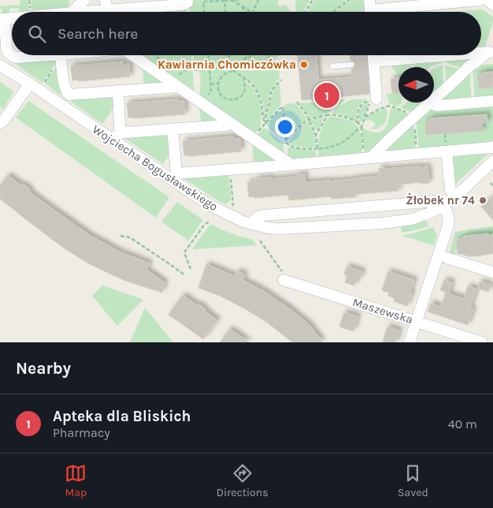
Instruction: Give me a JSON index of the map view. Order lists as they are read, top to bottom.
{
  "streets": {
    "street": ["Wojciecha Bogusławskiego", "Maszewska"]
  },
  "places": ["Kawiarnia Chomiczówka", "Żłobek nr 74"],
  "north": "left",
  "page": {
    "search": "Search here",
    "pins": "1",
    "heading": "Nearby",
    "list": [
      {
        "mark": "1",
        "name": "Apteka dla Bliskich",
        "note": "Pharmacy",
        "value": "40 m"
      }
    ],
    "nav": ["Map", "Directions", "Saved"]
  }
}
